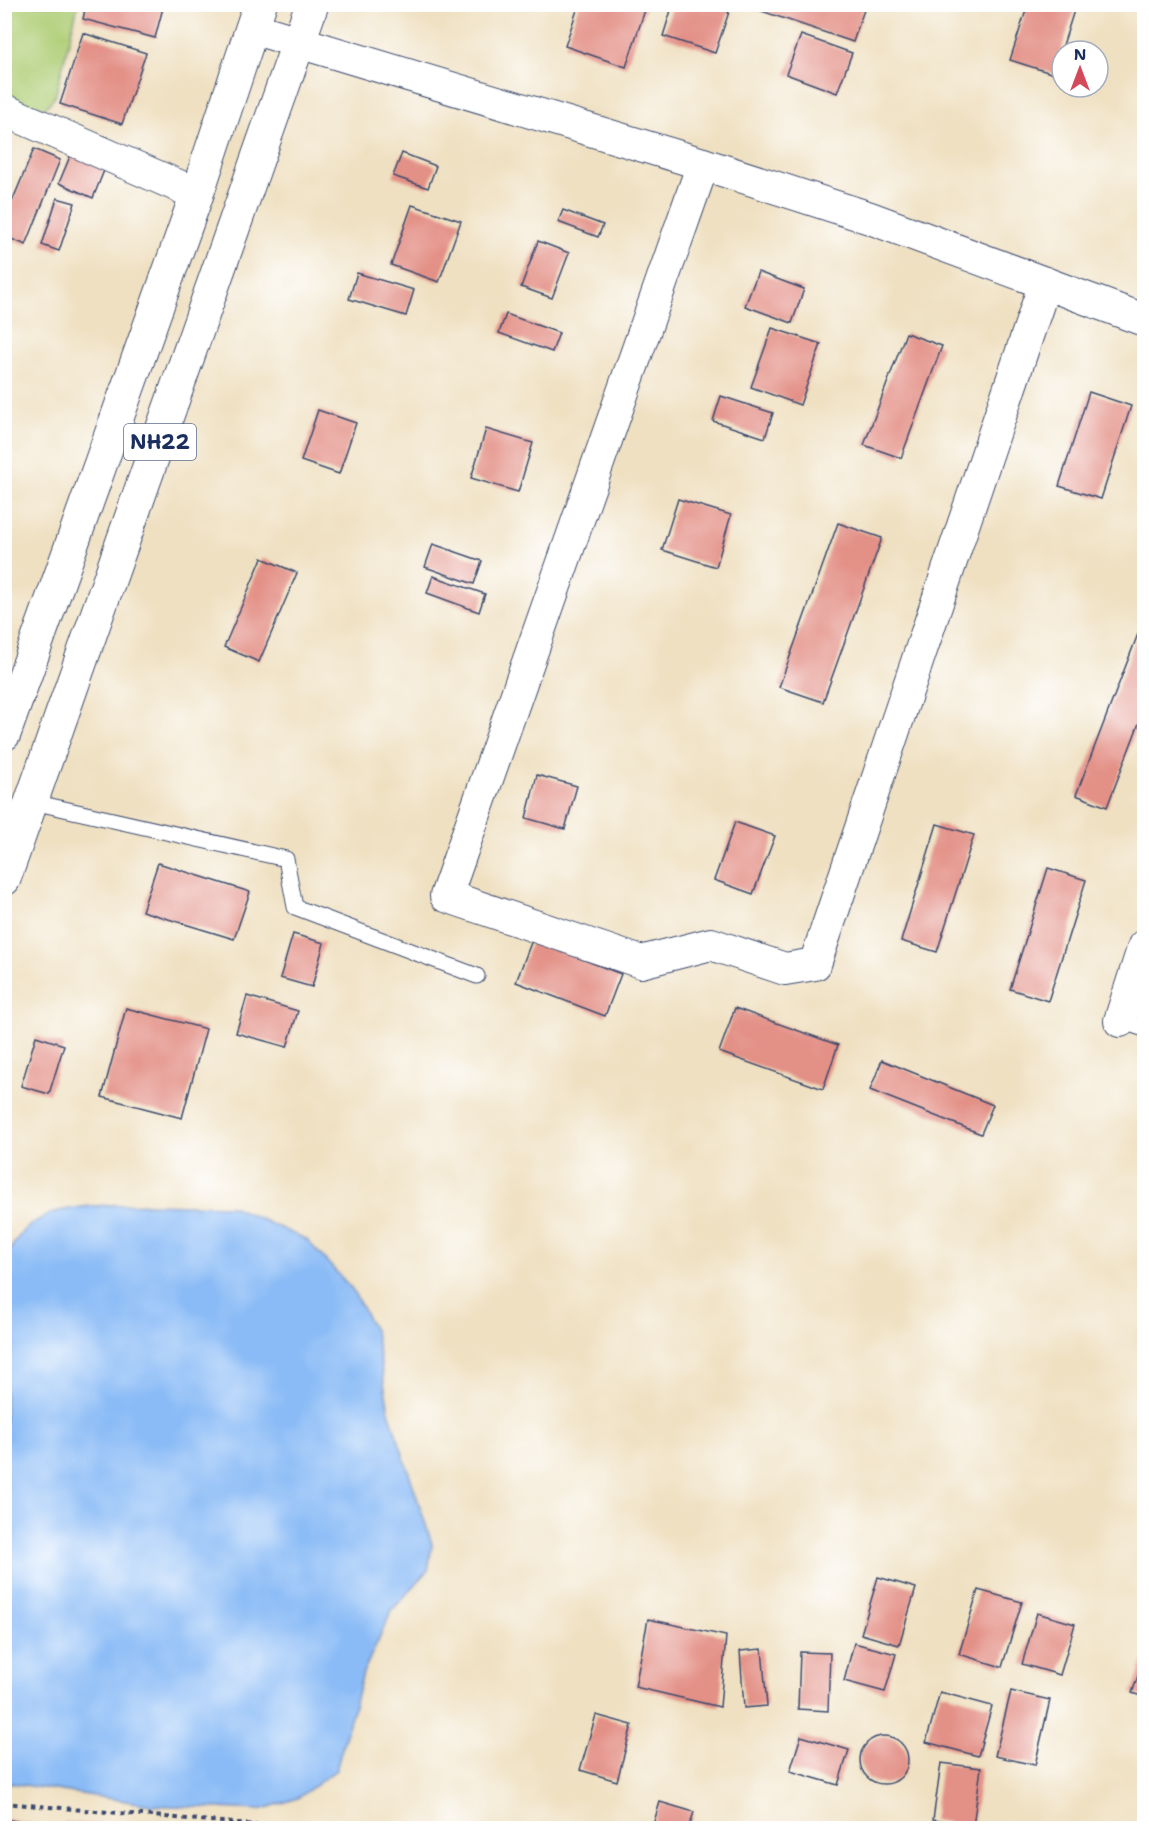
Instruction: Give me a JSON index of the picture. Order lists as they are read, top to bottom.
{
  "streets": {
    "highway": ["NH22"]
  },
  "north": "top"
}
